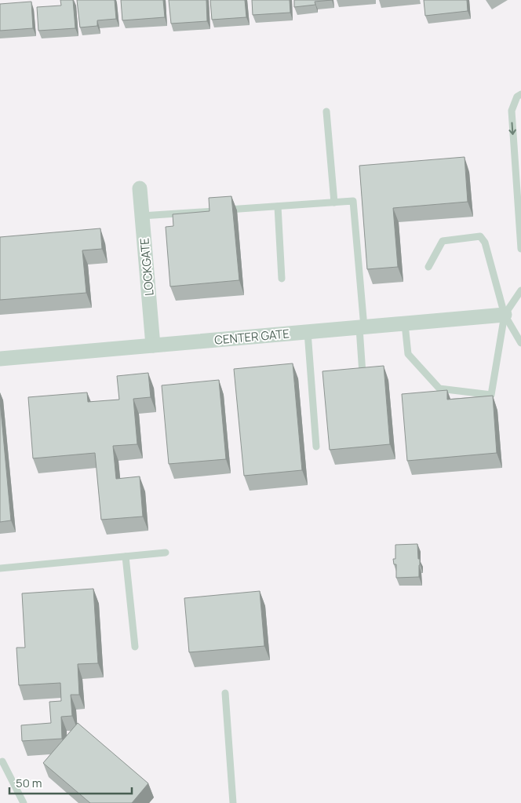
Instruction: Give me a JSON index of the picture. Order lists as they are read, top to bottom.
{
  "streets": {
    "street": ["LOCKGATE", "CENTER GATE"]
  },
  "crossings": [
    ["LOCKGATE", "CENTER GATE"]
  ],
  "scale_bar": "50 m"
}
